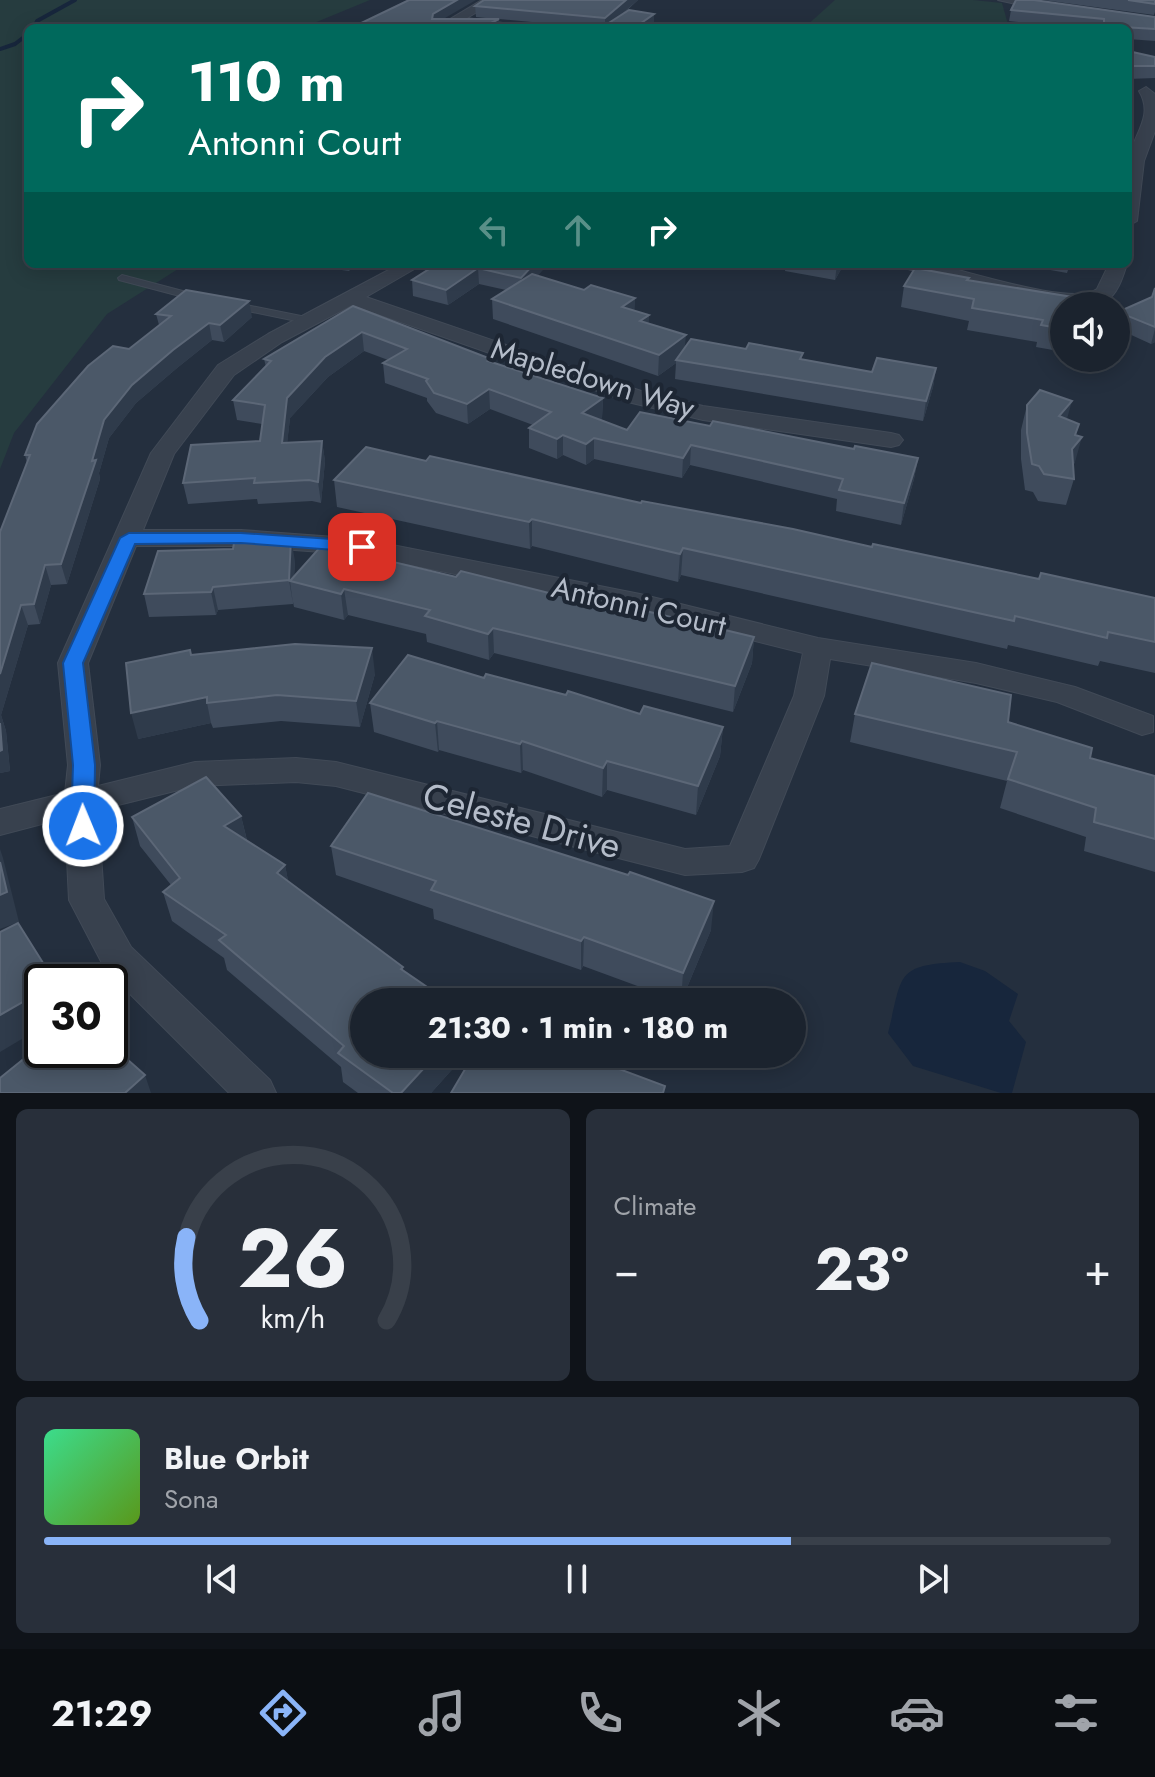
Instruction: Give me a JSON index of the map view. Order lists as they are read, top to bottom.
{
  "streets": {
    "street": ["Mapledown Way", "Antonni Court", "Celeste Drive"]
  },
  "crossings": [
    ["Antonni Court", "Celeste Drive"]
  ],
  "page": {
    "turn": ["110 m", "Antonni Court"],
    "limit": "30",
    "trip": "21:30 · 1 min · 180 m",
    "tile": "Climate",
    "heat": ["−", "23°", "+"],
    "song": ["Blue Orbit", "Sona"],
    "tabs": "21:29",
    "gauge": ["26", "km/h"]
  }
}
